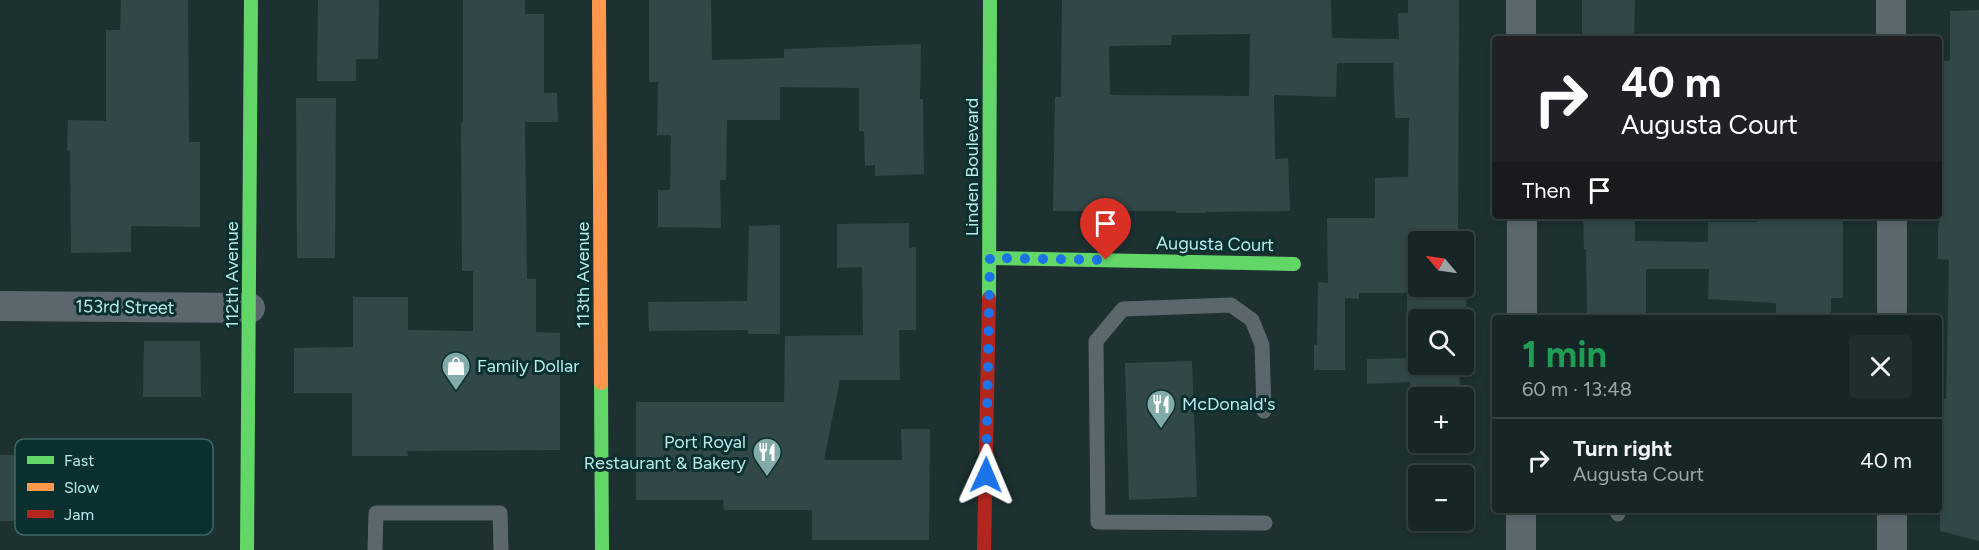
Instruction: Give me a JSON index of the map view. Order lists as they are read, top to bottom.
{
  "streets": {
    "street": [
      "Linden Boulevard",
      "Augusta Court",
      "112th Avenue",
      "113th Avenue",
      "153rd Street"
    ]
  },
  "crossings": [
    ["Linden Boulevard", "Augusta Court"],
    ["112th Avenue", "153rd Street"]
  ],
  "places": {
    "shop": ["Family Dollar"],
    "restaurant": ["McDonald's", "Port Royal Restaurant & Bakery"]
  },
  "legend": ["Fast", "Slow", "Jam"],
  "north": "top left",
  "page": {
    "turn": ["40 m", "Augusta Court"],
    "then": "Then",
    "map_buttons": ["+", "−"],
    "heading": ["1 min", "60 m · 13:48"],
    "list": [
      {
        "name": "Turn right",
        "note": "Augusta Court",
        "value": "40 m"
      }
    ]
  }
}
